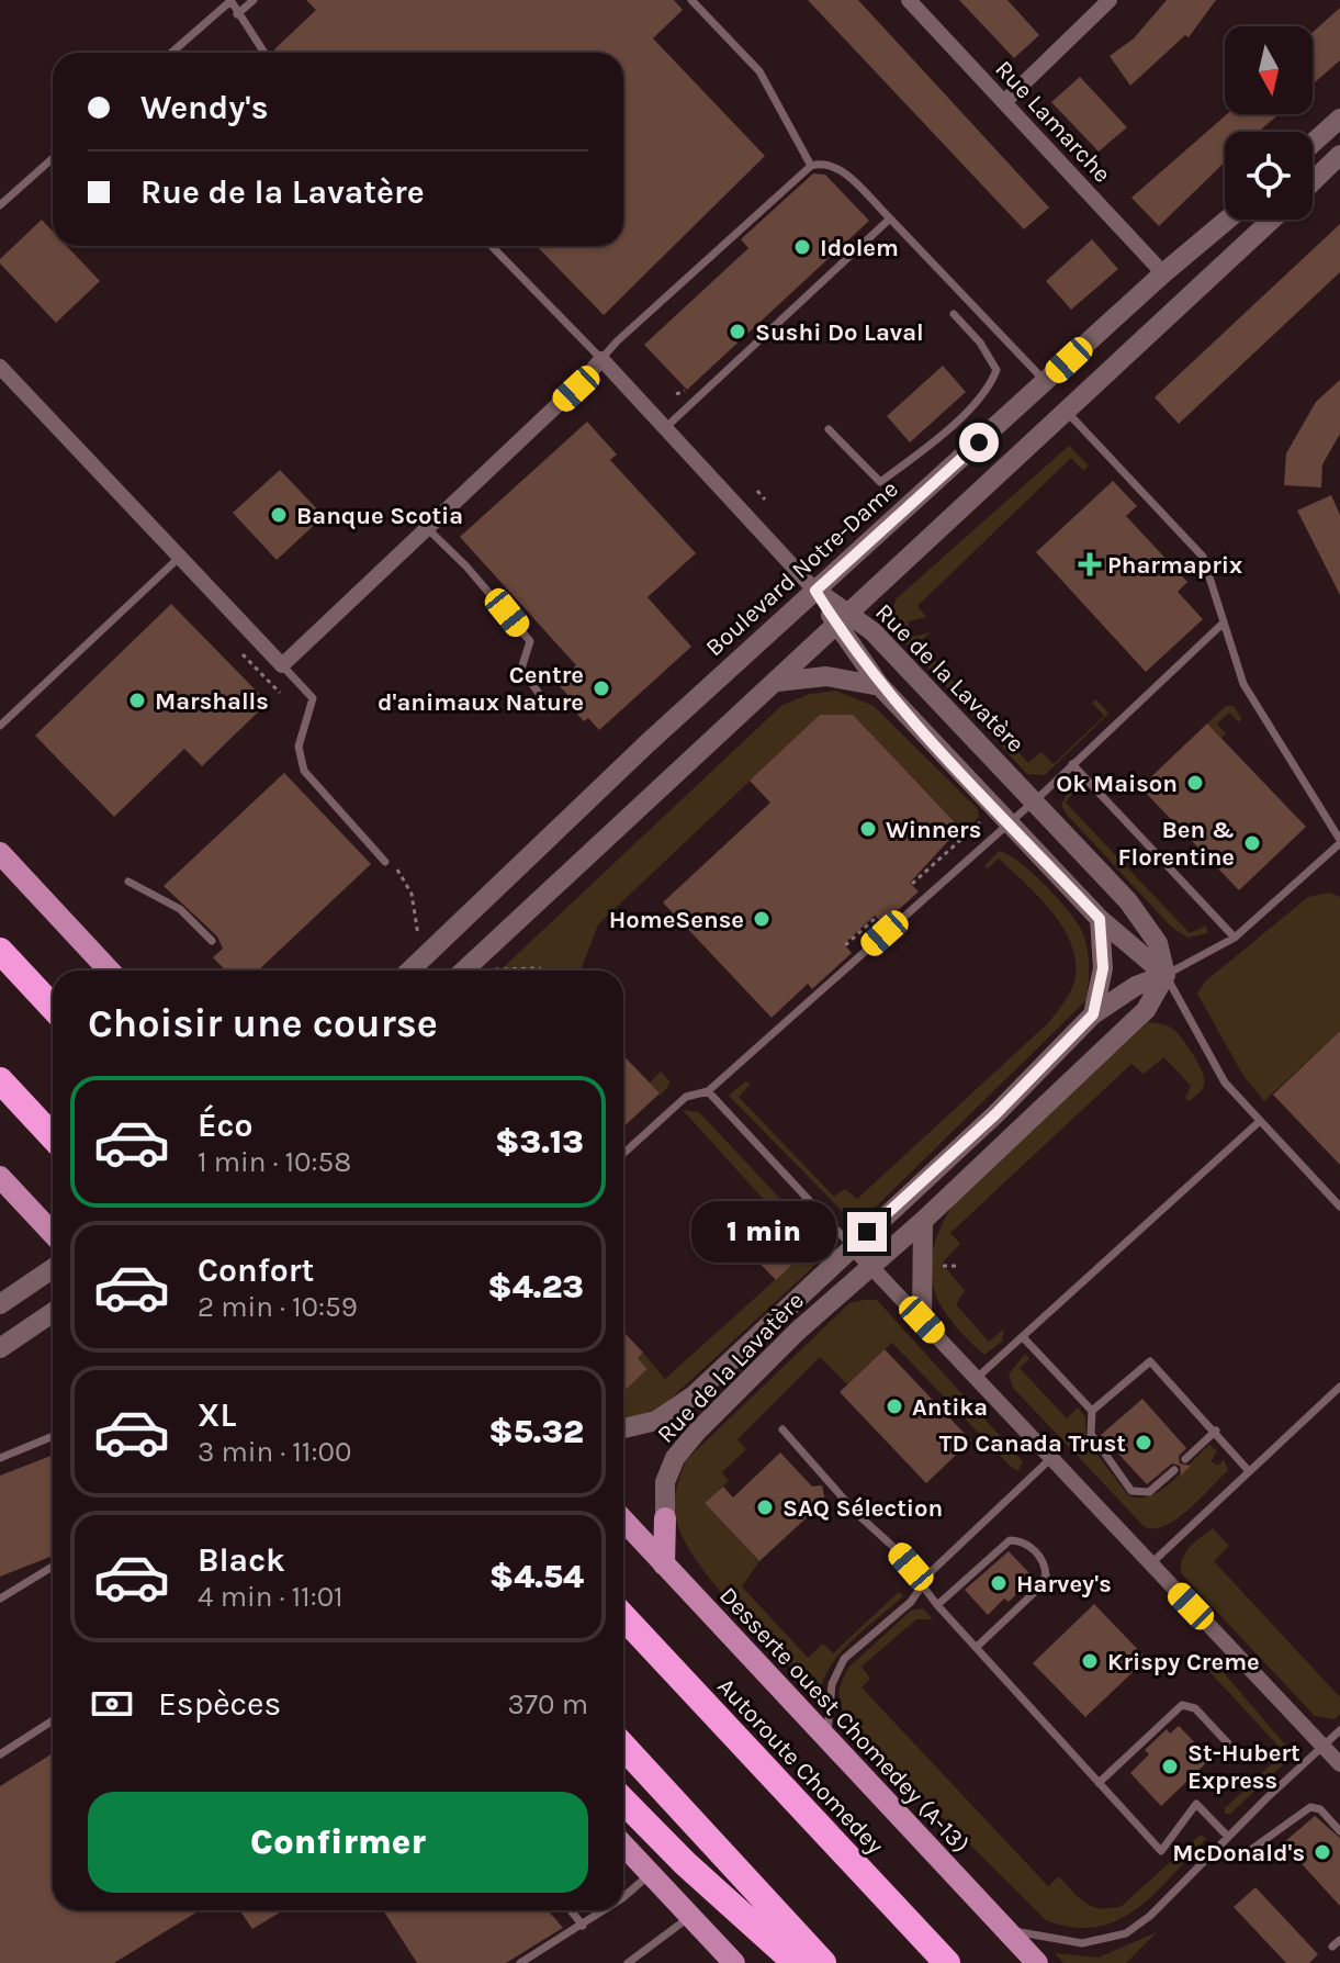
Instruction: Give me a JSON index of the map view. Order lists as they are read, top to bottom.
{
  "streets": {
    "highway": ["Autoroute Chomedey"],
    "main road": ["Desserte ouest Chomedey (A-13)"],
    "street": ["Rue Lamarche", "Boulevard Notre-Dame", "Rue de la Lavatère"]
  },
  "crossings": [
    ["Rue Lamarche", "Boulevard Notre-Dame"],
    ["Boulevard Notre-Dame", "Rue de la Lavatère"]
  ],
  "places": {
    "other": [
      "Idolem",
      "Sushi Do Laval",
      "Banque Scotia",
      "Centre d'animaux Nature",
      "Marshalls",
      "Ok Maison",
      "Winners",
      "Ben & Florentine",
      "HomeSense",
      "Antika",
      "TD Canada Trust",
      "SAQ Sélection",
      "Harvey's",
      "Krispy Creme",
      "St-Hubert Express",
      "McDonald's"
    ],
    "health": ["Pharmaprix"]
  },
  "north": "bottom",
  "page": {
    "banner": ["Wendy's", "Rue de la Lavatère"],
    "heading": "Choisir une course",
    "list": [
      {
        "name": "Éco",
        "note": "1 min · 10:58",
        "value": "$3.13"
      },
      {
        "name": "Confort",
        "note": "2 min · 10:59",
        "value": "$4.23"
      },
      {
        "name": "XL",
        "note": "3 min · 11:00",
        "value": "$5.32"
      },
      {
        "name": "Black",
        "note": "4 min · 11:01",
        "value": "$4.54"
      }
    ],
    "bubble": "1 min",
    "pay": ["Espèces", "370 m"],
    "buttons": "Confirmer"
  }
}
